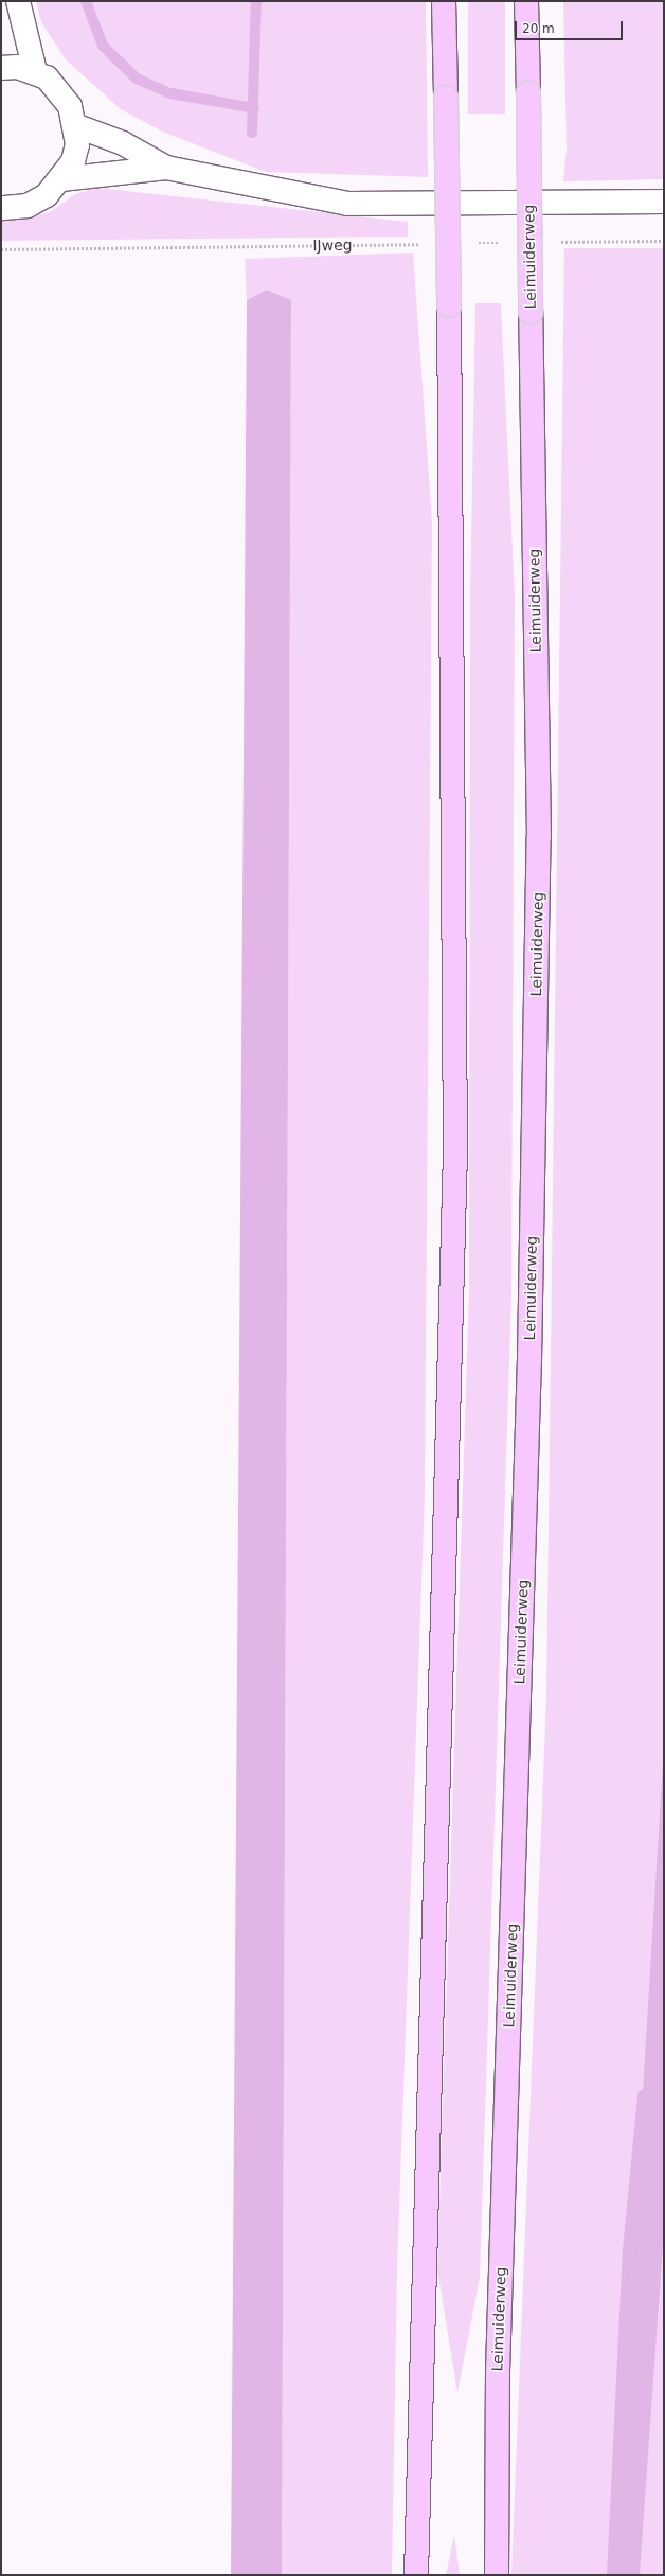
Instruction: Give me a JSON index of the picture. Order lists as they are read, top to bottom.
{
  "streets": {
    "main road": ["Leimuiderweg"],
    "path": ["IJweg"]
  },
  "scale_bar": "20 m"
}
